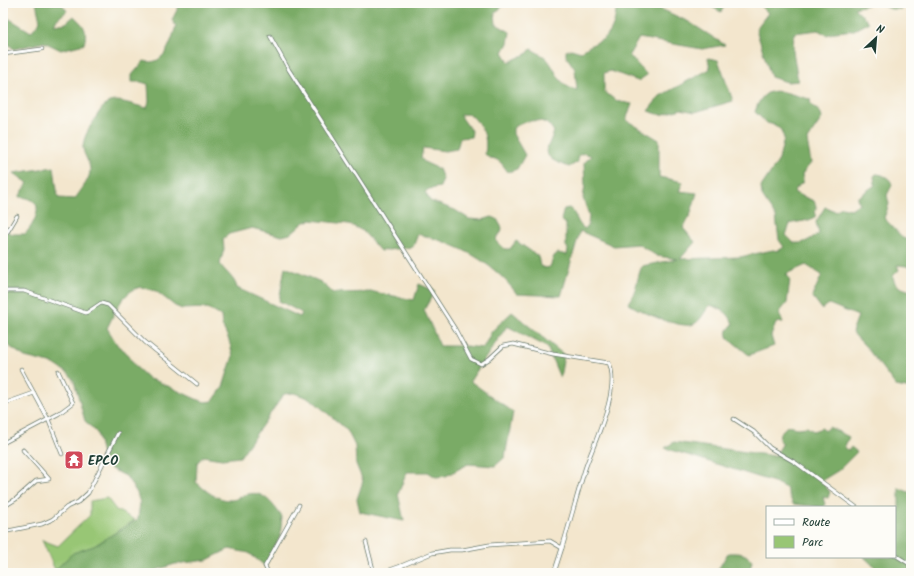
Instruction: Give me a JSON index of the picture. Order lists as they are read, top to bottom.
{
  "places": {
    "temple": ["EPCO"]
  },
  "legend": ["Route", "Parc"],
  "north": "top right"
}
